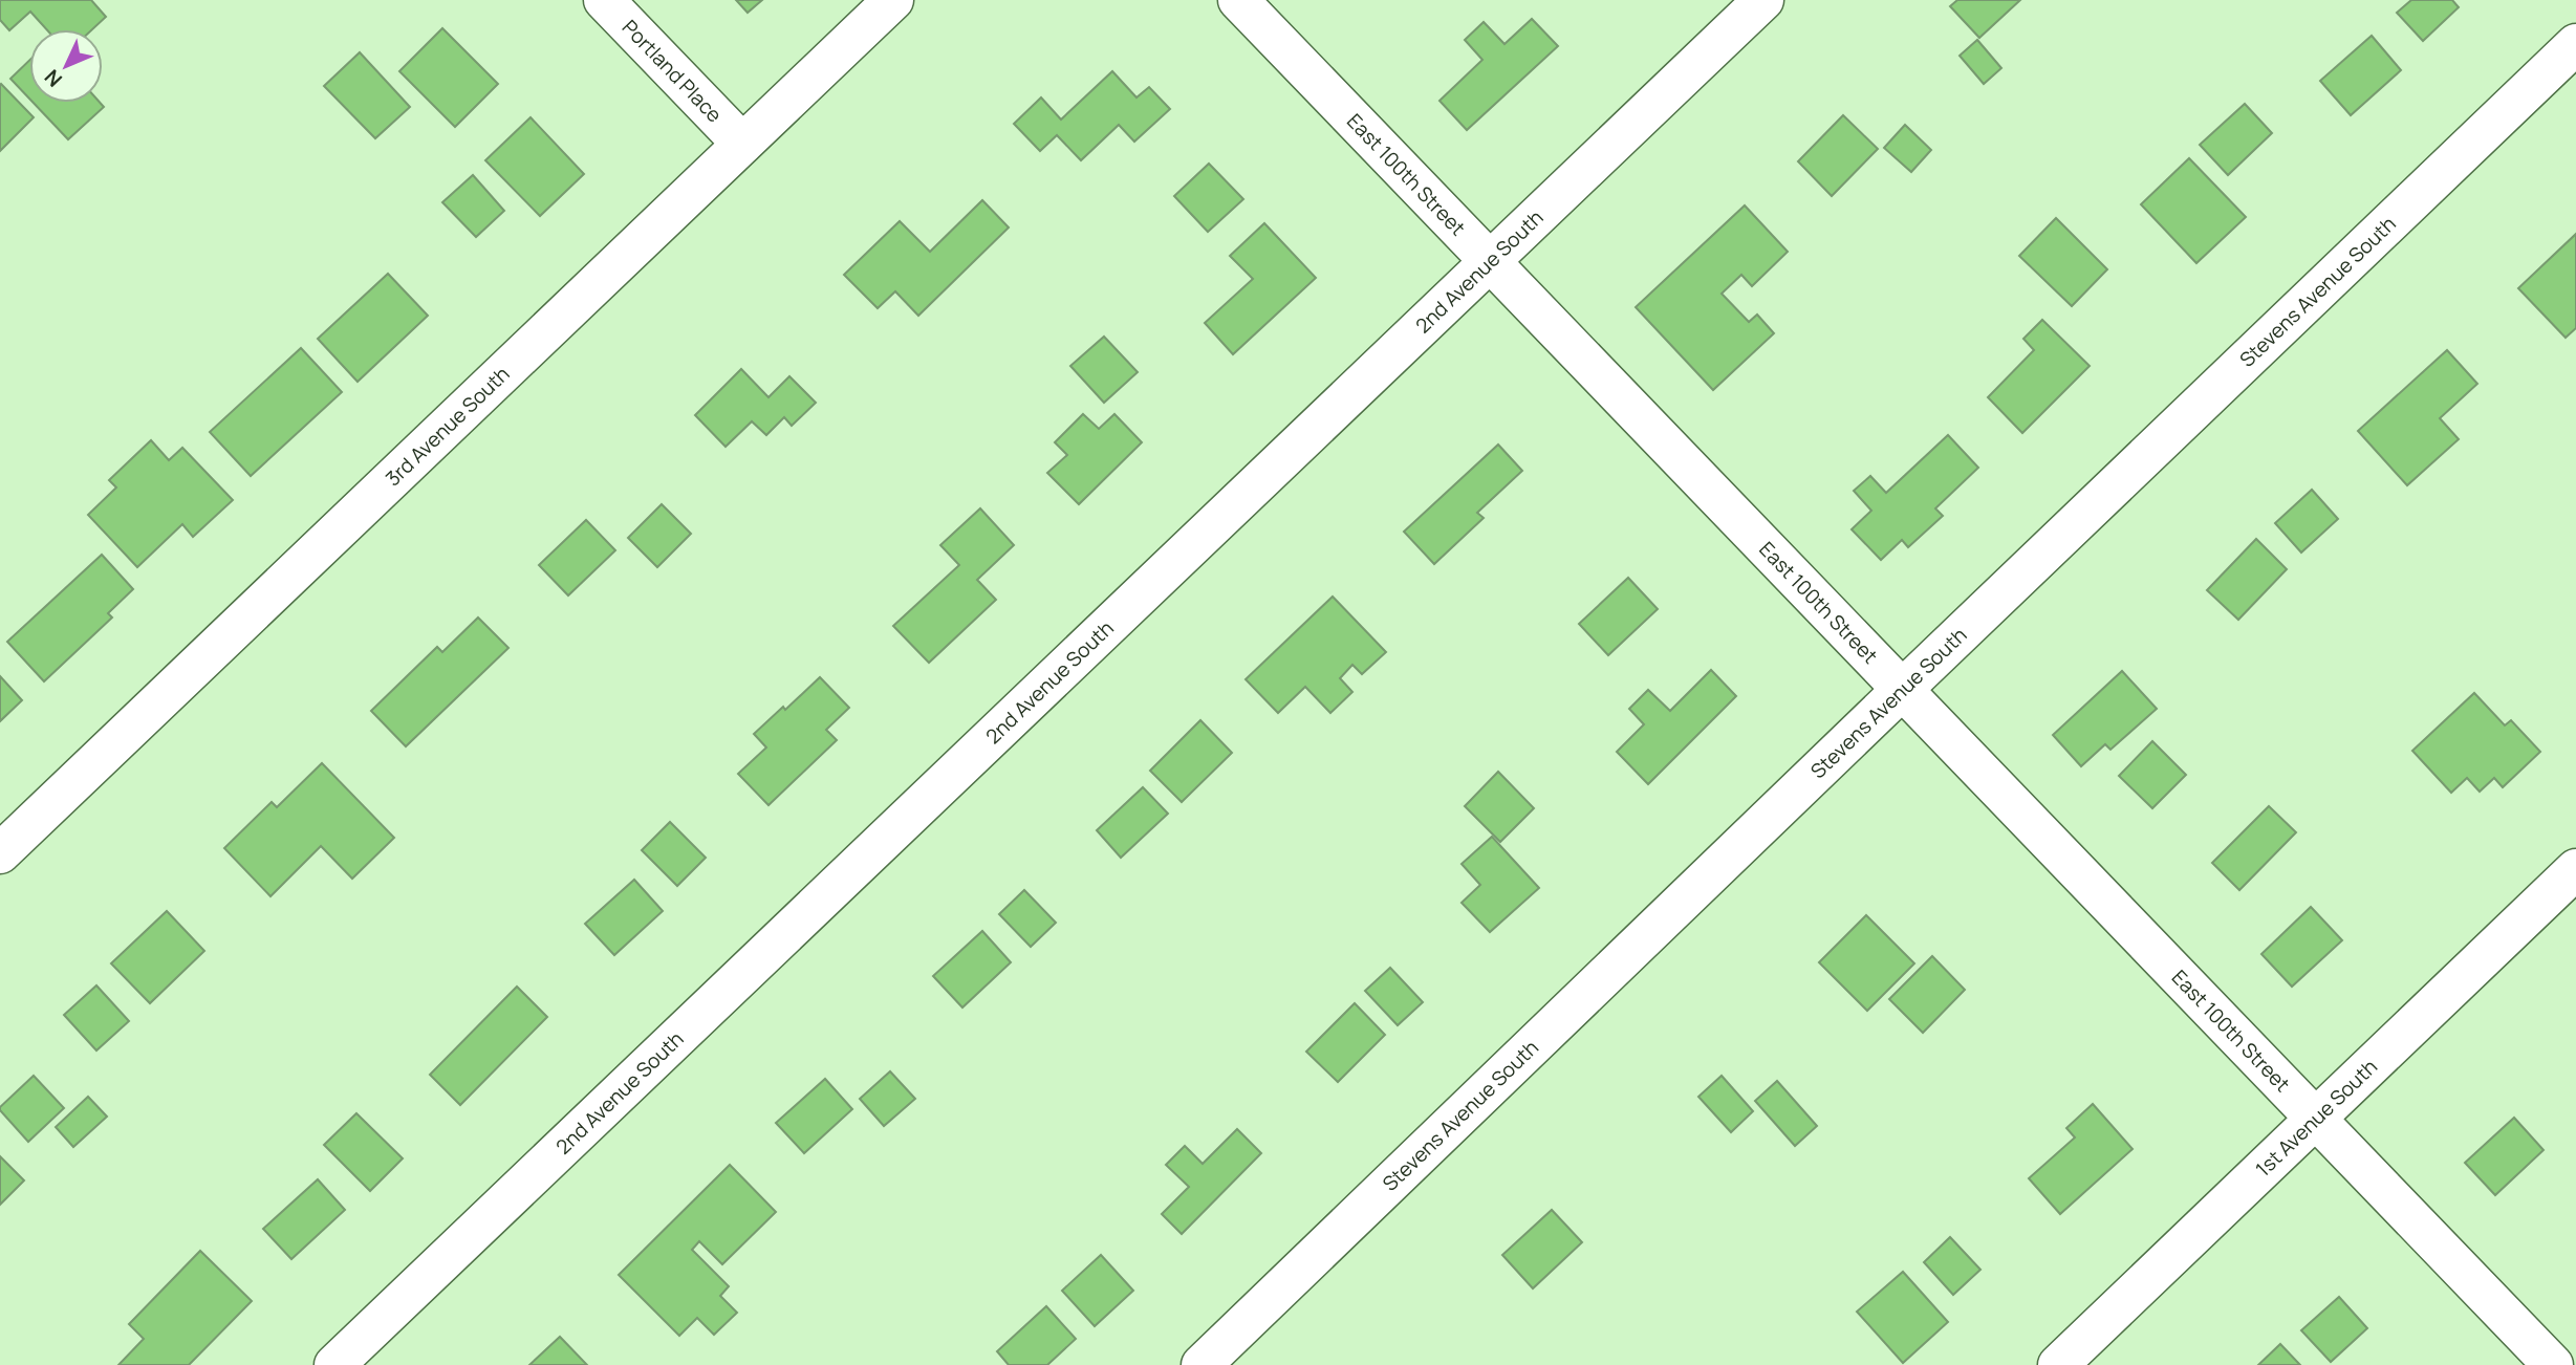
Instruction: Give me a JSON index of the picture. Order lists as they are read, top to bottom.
{
  "streets": {
    "street": [
      "Portland Place",
      "East 100th Street",
      "2nd Avenue South",
      "Stevens Avenue South",
      "3rd Avenue South",
      "1st Avenue South"
    ]
  },
  "crossings": [
    ["Portland Place", "3rd Avenue South"],
    ["East 100th Street", "2nd Avenue South"],
    ["East 100th Street", "Stevens Avenue South"],
    ["East 100th Street", "1st Avenue South"]
  ],
  "north": "bottom left"
}
